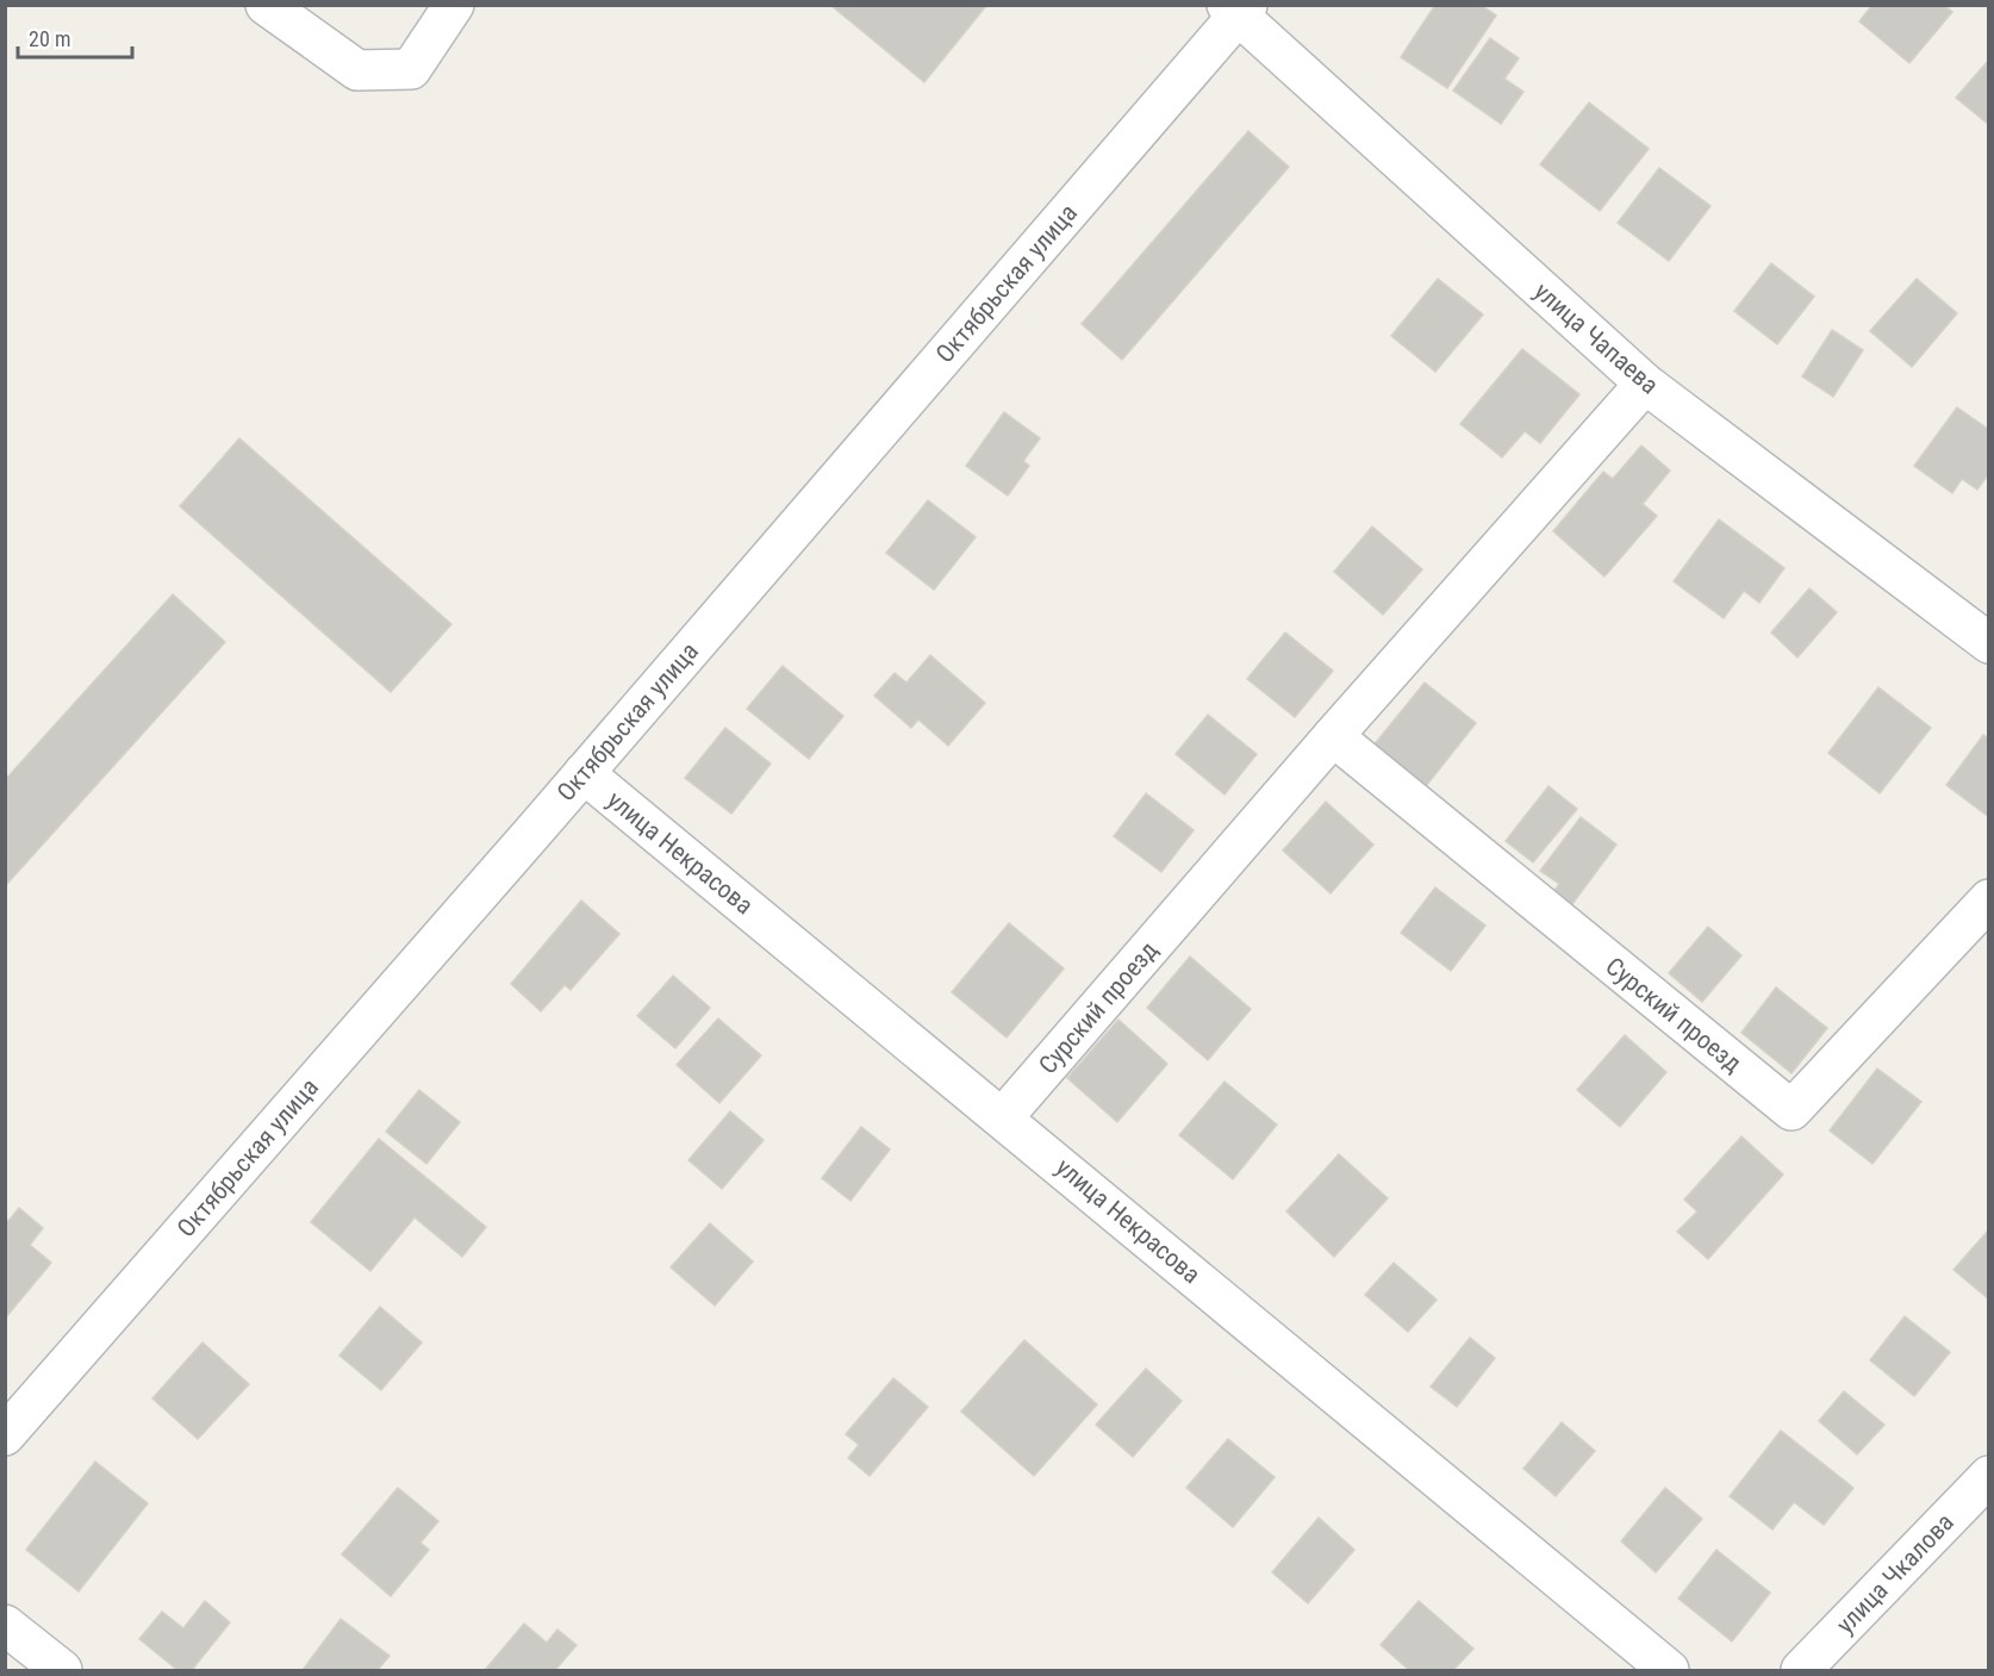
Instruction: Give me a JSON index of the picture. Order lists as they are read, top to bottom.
{
  "streets": {
    "street": [
      "Октябрьская улица",
      "улица Чапаева",
      "улица Некрасова",
      "Сурский проезд",
      "улица Чкалова"
    ]
  },
  "crossings": [
    ["Октябрьская улица", "улица Чапаева"],
    ["Октябрьская улица", "улица Некрасова"],
    ["улица Чапаева", "Сурский проезд"],
    ["улица Некрасова", "Сурский проезд"]
  ],
  "scale_bar": "20 m"
}
